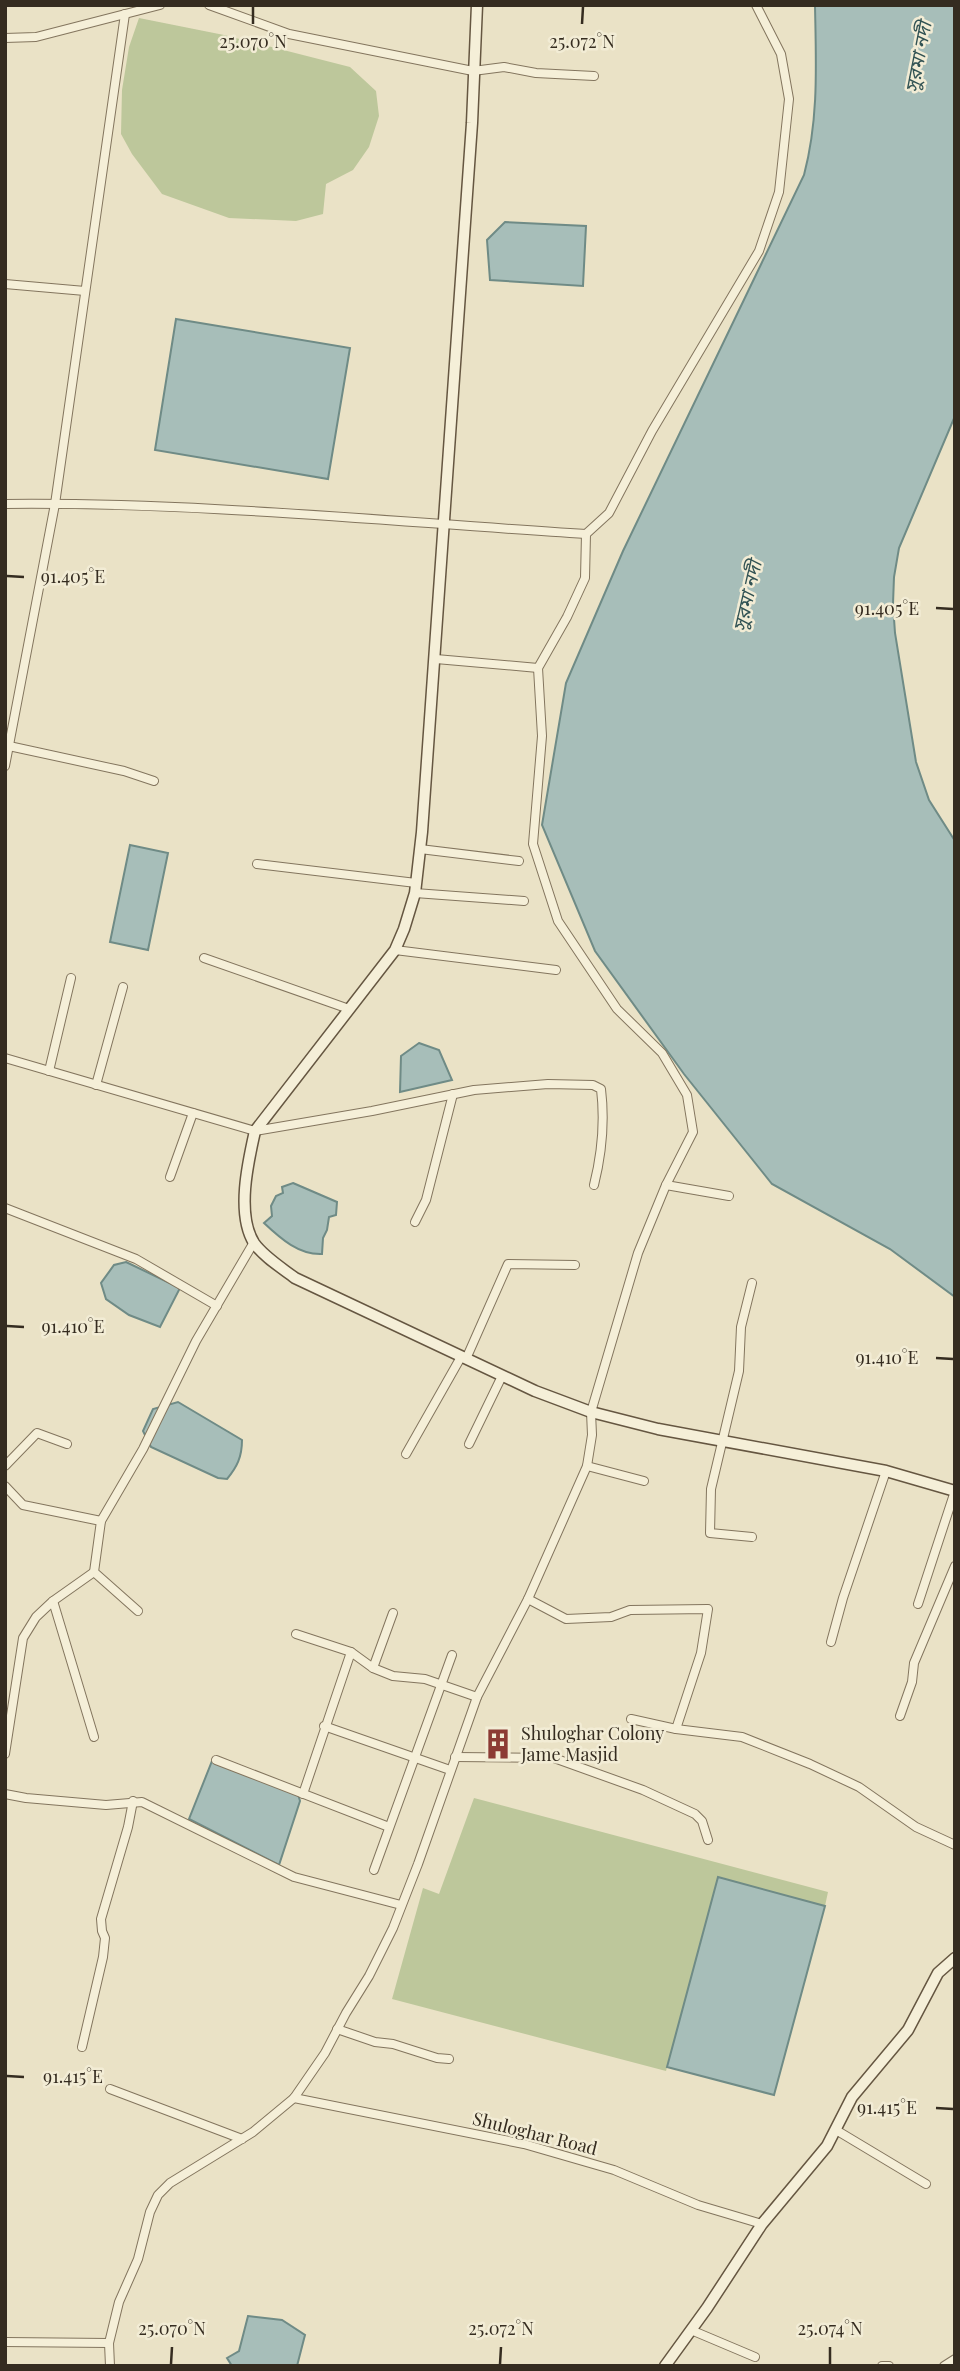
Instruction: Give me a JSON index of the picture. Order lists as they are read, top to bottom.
{
  "streets": {
    "street": ["Shuloghar Road"]
  },
  "water": ["সুরমা নদী"],
  "places": {
    "building": ["Shuloghar Colony Jame Masjid"]
  },
  "coordinates": [
    "25.070°N",
    "25.072°N",
    "91.405°E",
    "91.410°E",
    "91.415°E",
    "25.074°N"
  ]
}
